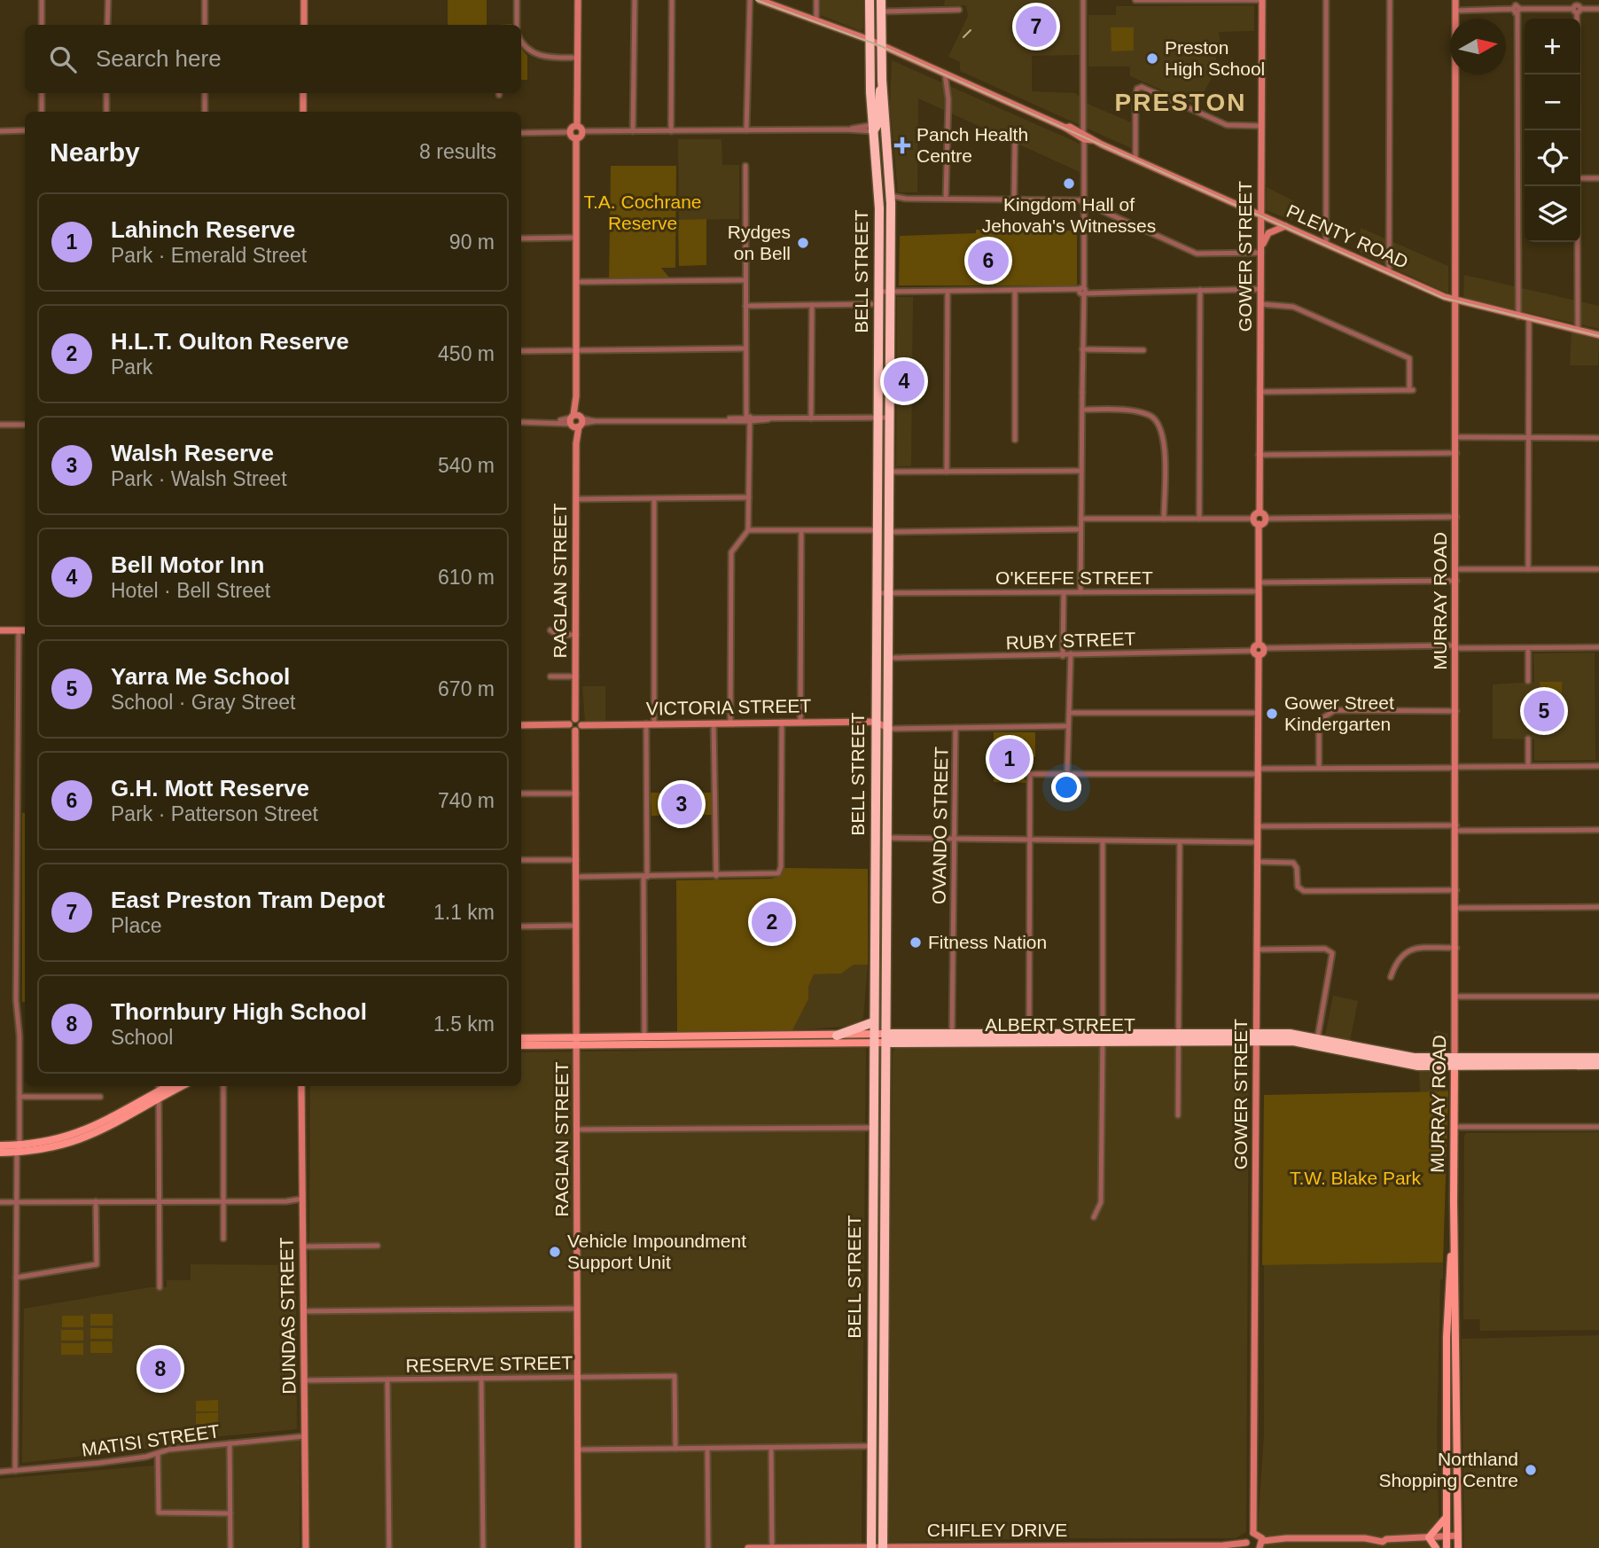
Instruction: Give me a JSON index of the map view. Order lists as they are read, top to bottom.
{
  "streets": {
    "highway": ["BELL STREET", "ALBERT STREET"],
    "main road": ["MURRAY ROAD"],
    "street": [
      "PLENTY ROAD",
      "GOWER STREET",
      "O'KEEFE STREET",
      "RAGLAN STREET",
      "RUBY STREET",
      "VICTORIA STREET",
      "OVANDO STREET",
      "DUNDAS STREET",
      "RESERVE STREET",
      "MATISI STREET",
      "CHIFLEY DRIVE"
    ]
  },
  "crossings": [
    ["PLENTY ROAD", "GOWER STREET"],
    ["PLENTY ROAD", "BELL STREET"],
    ["PLENTY ROAD", "MURRAY ROAD"],
    ["GOWER STREET", "RUBY STREET"],
    ["GOWER STREET", "ALBERT STREET"],
    ["BELL STREET", "O'KEEFE STREET"],
    ["BELL STREET", "RUBY STREET"],
    ["BELL STREET", "VICTORIA STREET"],
    ["BELL STREET", "ALBERT STREET"],
    ["BELL STREET", "CHIFLEY DRIVE"],
    ["RAGLAN STREET", "ALBERT STREET"],
    ["RAGLAN STREET", "RESERVE STREET"],
    ["MURRAY ROAD", "ALBERT STREET"],
    ["OVANDO STREET", "ALBERT STREET"],
    ["DUNDAS STREET", "RESERVE STREET"],
    ["DUNDAS STREET", "MATISI STREET"]
  ],
  "districts": ["PRESTON"],
  "parks": ["T.A. Cochrane Reserve", "T.W. Blake Park"],
  "places": {
    "other": [
      "Preston High School",
      "Kingdom Hall of Jehovah's Witnesses",
      "Rydges on Bell",
      "Gower Street Kindergarten",
      "Fitness Nation",
      "Vehicle Impoundment Support Unit",
      "Northland Shopping Centre"
    ],
    "health": ["Panch Health Centre"]
  },
  "north": "right",
  "page": {
    "pins": [
      "7",
      "6",
      "4",
      "5",
      "1",
      "3",
      "2",
      "8"
    ],
    "map_buttons": ["+", "−"],
    "search": "Search here",
    "heading": ["Nearby", "8 results"],
    "list": [
      {
        "mark": "1",
        "name": "Lahinch Reserve",
        "note": "Park · Emerald Street",
        "value": "90 m"
      },
      {
        "mark": "2",
        "name": "H.L.T. Oulton Reserve",
        "note": "Park",
        "value": "450 m"
      },
      {
        "mark": "3",
        "name": "Walsh Reserve",
        "note": "Park · Walsh Street",
        "value": "540 m"
      },
      {
        "mark": "4",
        "name": "Bell Motor Inn",
        "note": "Hotel · Bell Street",
        "value": "610 m"
      },
      {
        "mark": "5",
        "name": "Yarra Me School",
        "note": "School · Gray Street",
        "value": "670 m"
      },
      {
        "mark": "6",
        "name": "G.H. Mott Reserve",
        "note": "Park · Patterson Street",
        "value": "740 m"
      },
      {
        "mark": "7",
        "name": "East Preston Tram Depot",
        "note": "Place",
        "value": "1.1 km"
      },
      {
        "mark": "8",
        "name": "Thornbury High School",
        "note": "School",
        "value": "1.5 km"
      }
    ]
  }
}
